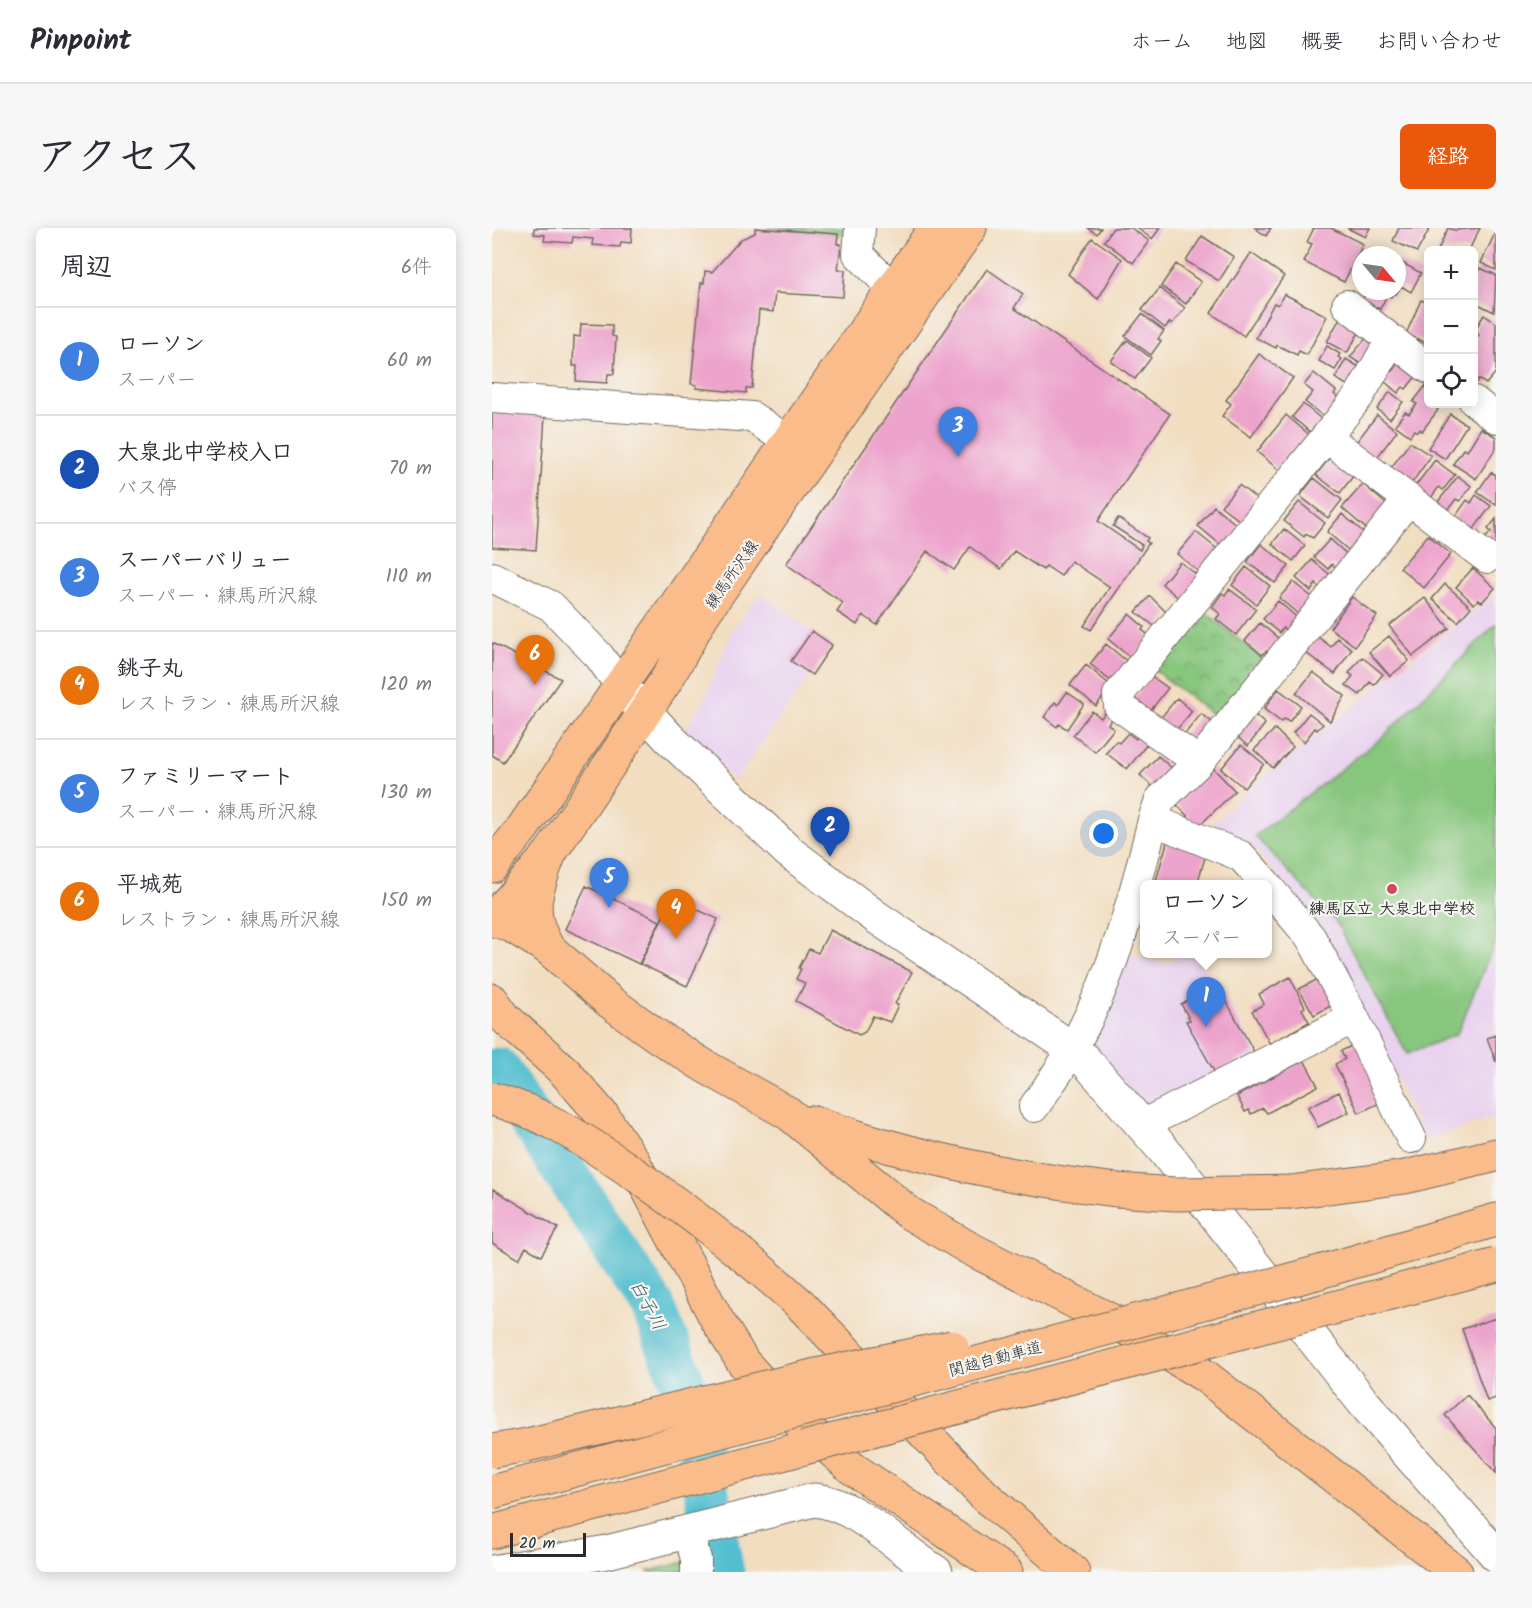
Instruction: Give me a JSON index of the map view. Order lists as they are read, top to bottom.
{
  "streets": {
    "main road": ["練馬所沢線", "関越自動車道"]
  },
  "water": ["白子川"],
  "places": ["練馬区立 大泉北中学校"],
  "scale_bar": "20 m",
  "north": "bottom right",
  "page": {
    "header": "Pinpoint",
    "nav": [
      "ホーム",
      "地図",
      "概要",
      "お問い合わせ"
    ],
    "title": "アクセス",
    "buttons": "経路",
    "heading": ["周辺", "6件"],
    "map_buttons": ["+", "−"],
    "list": [
      {
        "mark": "1",
        "name": "ローソン",
        "note": "スーパー",
        "value": "60 m"
      },
      {
        "mark": "2",
        "name": "大泉北中学校入口",
        "note": "バス停",
        "value": "70 m"
      },
      {
        "mark": "3",
        "name": "スーパーバリュー",
        "note": "スーパー · 練馬所沢線",
        "value": "110 m"
      },
      {
        "mark": "4",
        "name": "銚子丸",
        "note": "レストラン · 練馬所沢線",
        "value": "120 m"
      },
      {
        "mark": "5",
        "name": "ファミリーマート",
        "note": "スーパー · 練馬所沢線",
        "value": "130 m"
      },
      {
        "mark": "6",
        "name": "平城苑",
        "note": "レストラン · 練馬所沢線",
        "value": "150 m"
      }
    ],
    "pins": [
      "3",
      "6",
      "2",
      "5",
      "4",
      "1"
    ],
    "popup": ["ローソン", "スーパー"],
    "scale": "20 m"
  }
}
